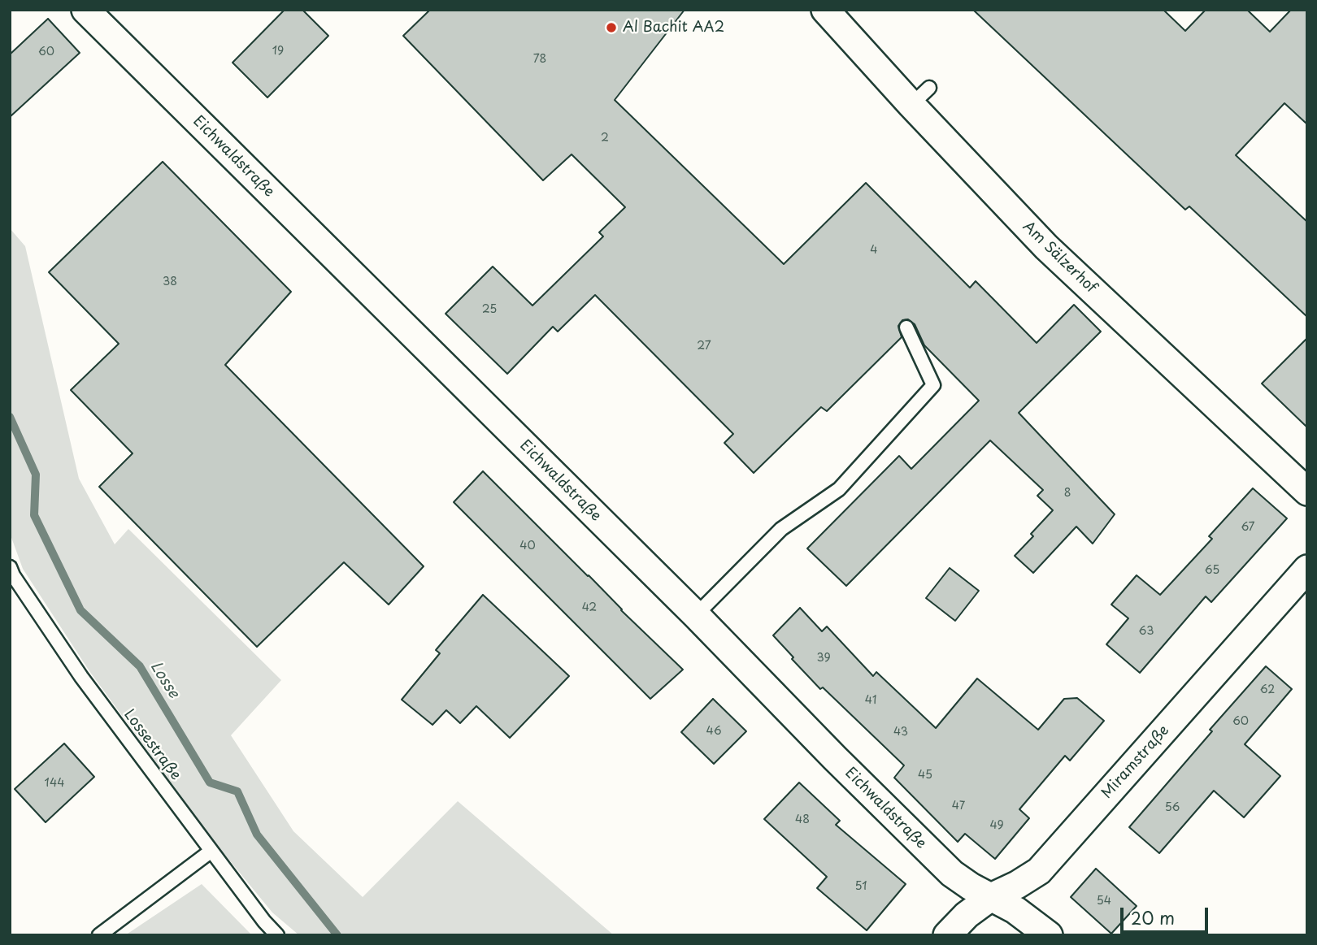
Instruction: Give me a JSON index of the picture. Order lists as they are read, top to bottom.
{
  "streets": {
    "street": ["Eichwaldstraße", "Am Sälzerhof", "Miramstraße"],
    "lane": ["Lossestraße"]
  },
  "crossings": [
    ["Eichwaldstraße", "Miramstraße"]
  ],
  "water": ["Losse"],
  "places": ["Al Bachit AA2"],
  "house_numbers": [
    "19",
    "60",
    "78",
    "2",
    "4",
    "38",
    "25",
    "27",
    "8",
    "67",
    "40",
    "65",
    "42",
    "63",
    "39",
    "62",
    "41",
    "60",
    "46",
    "43",
    "45",
    "144",
    "47",
    "56",
    "48",
    "49",
    "51",
    "54"
  ],
  "scale_bar": "20 m"
}
